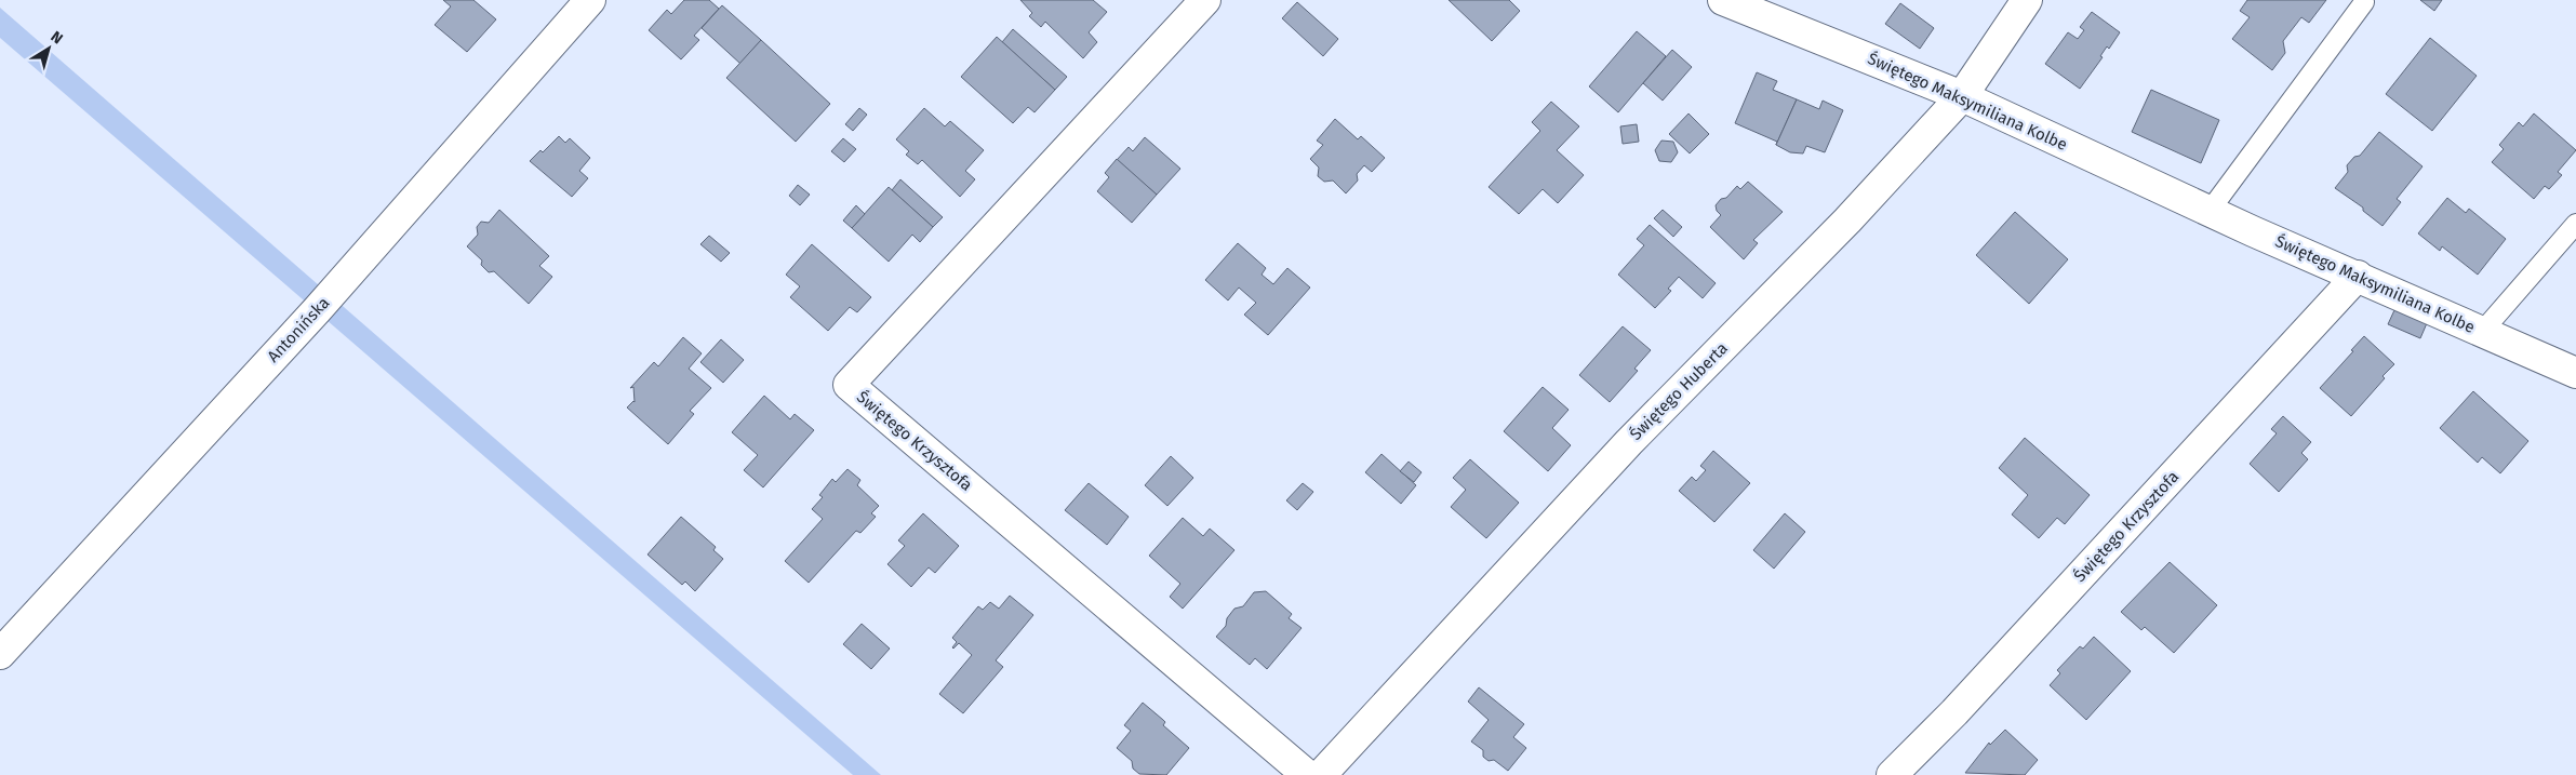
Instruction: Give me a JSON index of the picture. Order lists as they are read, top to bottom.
{
  "streets": {
    "street": [
      "Świętego Maksymiliana Kolbe",
      "Antonińska",
      "Świętego Huberta",
      "Świętego Krzysztofa"
    ]
  },
  "crossings": [
    ["Świętego Maksymiliana Kolbe", "Świętego Huberta"],
    ["Świętego Maksymiliana Kolbe", "Świętego Krzysztofa"]
  ],
  "north": "top right"
}
